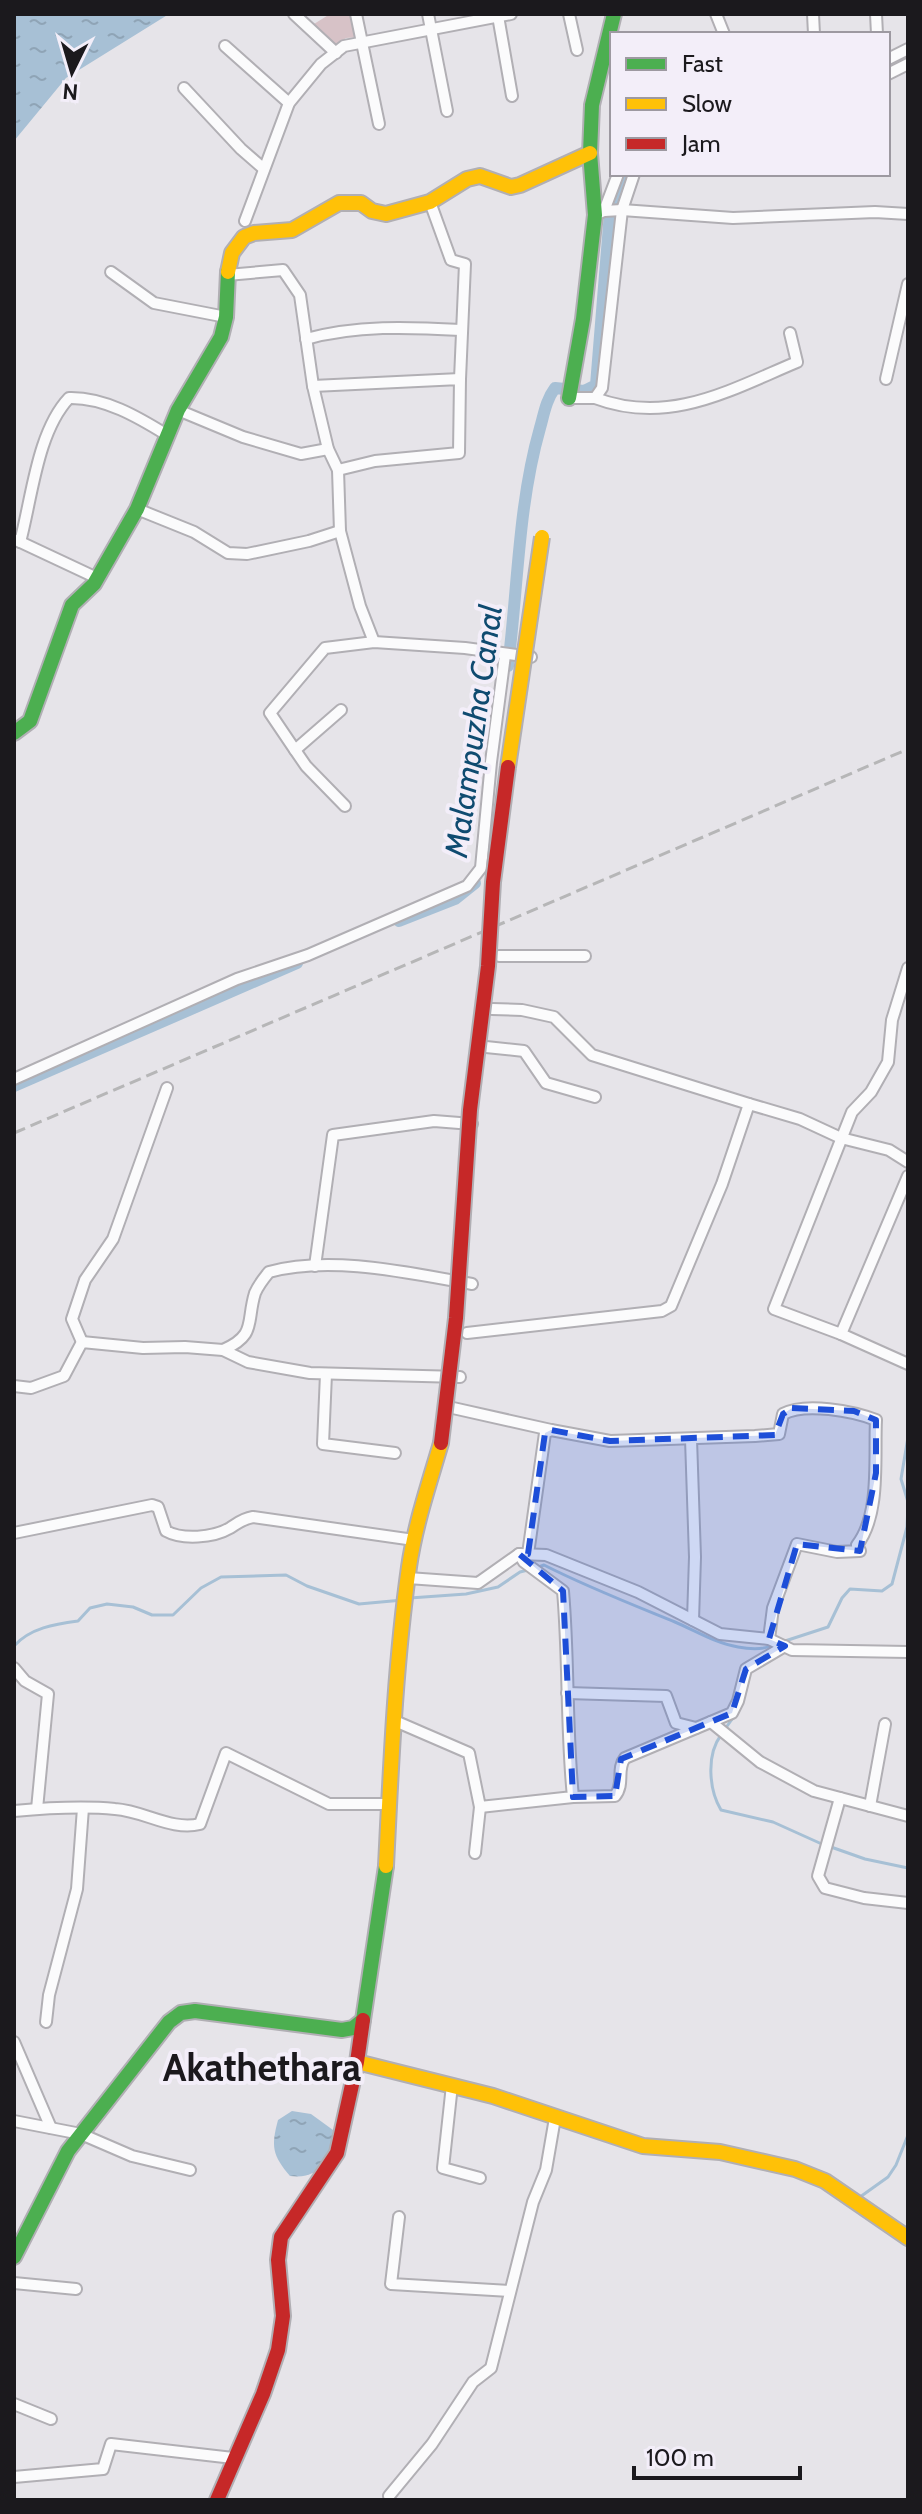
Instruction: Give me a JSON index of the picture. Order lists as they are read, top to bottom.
{
  "districts": ["Akathethara"],
  "water": ["Malampuzha Canal"],
  "legend": ["Fast", "Slow", "Jam"],
  "scale_bar": "100 m",
  "north": "bottom"
}
